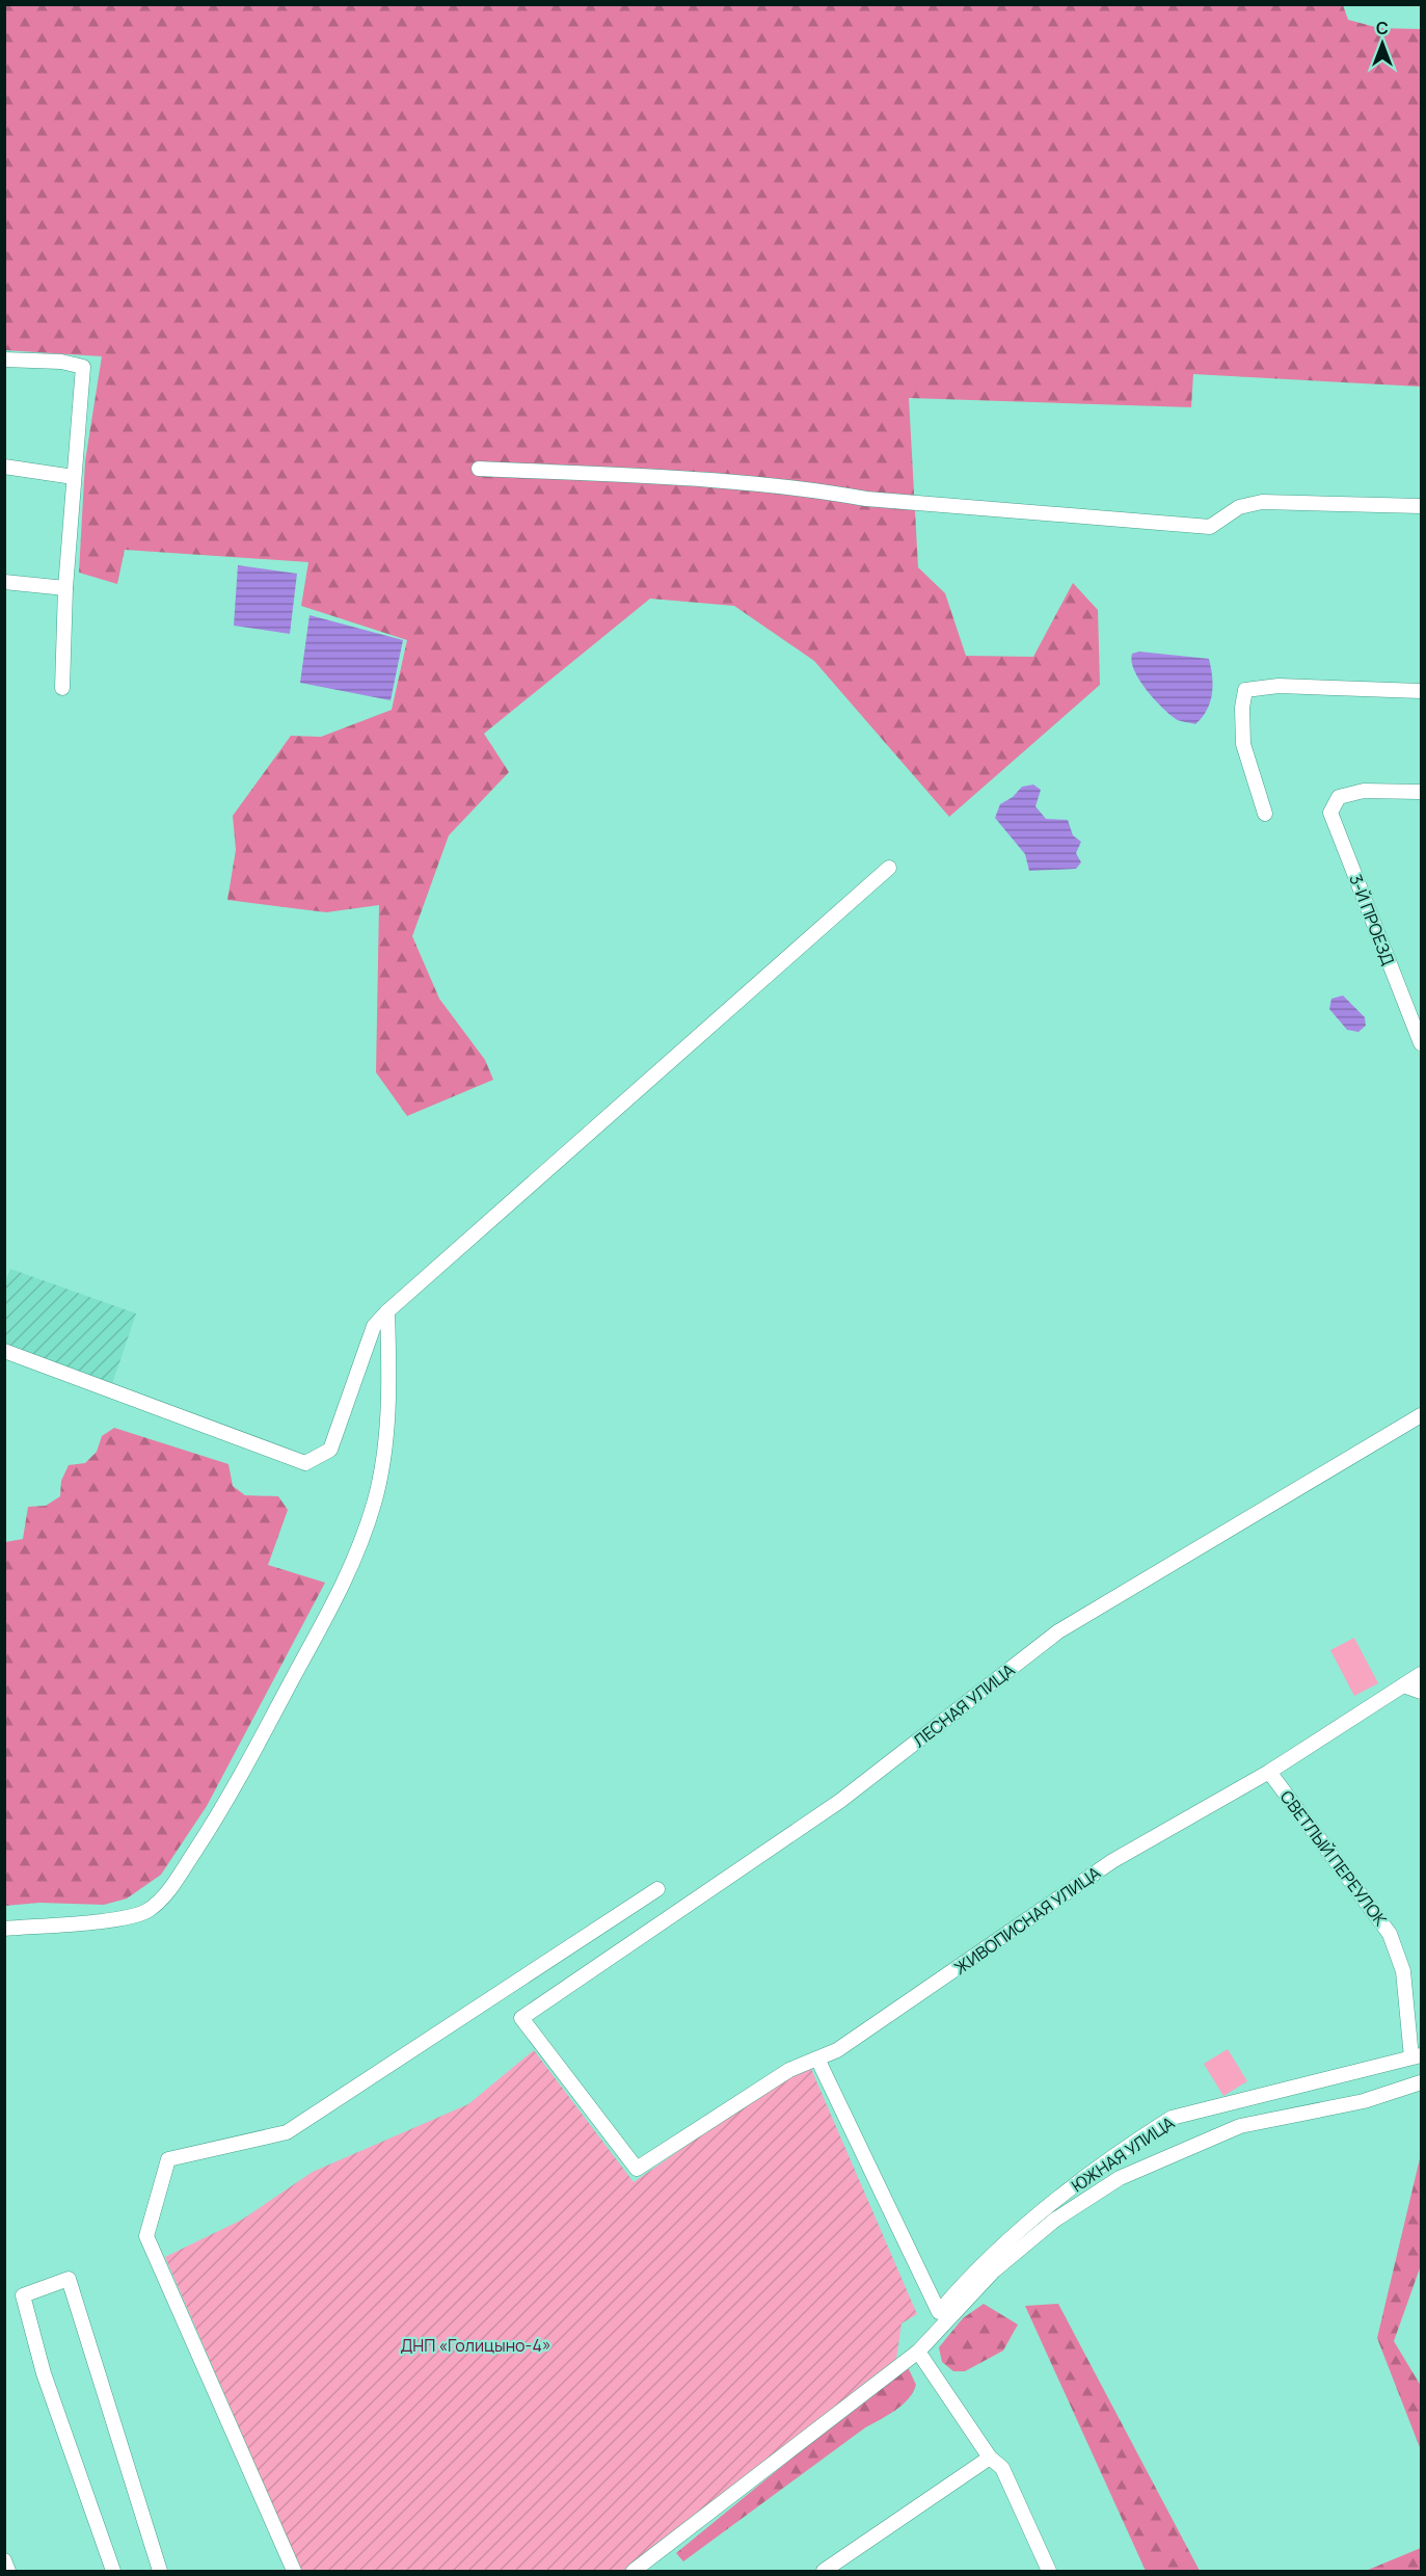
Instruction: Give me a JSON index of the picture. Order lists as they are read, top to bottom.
{
  "streets": {
    "street": [
      "3-Й ПРОЕЗД",
      "ЛЕСНАЯ УЛИЦА",
      "СВЕТЛЫЙ ПЕРЕУЛОК",
      "ЖИВОПИСНАЯ УЛИЦА",
      "ЮЖНАЯ УЛИЦА"
    ]
  },
  "crossings": [
    ["ЛЕСНАЯ УЛИЦА", "ЖИВОПИСНАЯ УЛИЦА"],
    ["СВЕТЛЫЙ ПЕРЕУЛОК", "ЖИВОПИСНАЯ УЛИЦА"],
    ["СВЕТЛЫЙ ПЕРЕУЛОК", "ЮЖНАЯ УЛИЦА"],
    ["ЖИВОПИСНАЯ УЛИЦА", "ЮЖНАЯ УЛИЦА"]
  ],
  "parks": ["ДНП «Голицыно-4»"],
  "north": "top"
}
